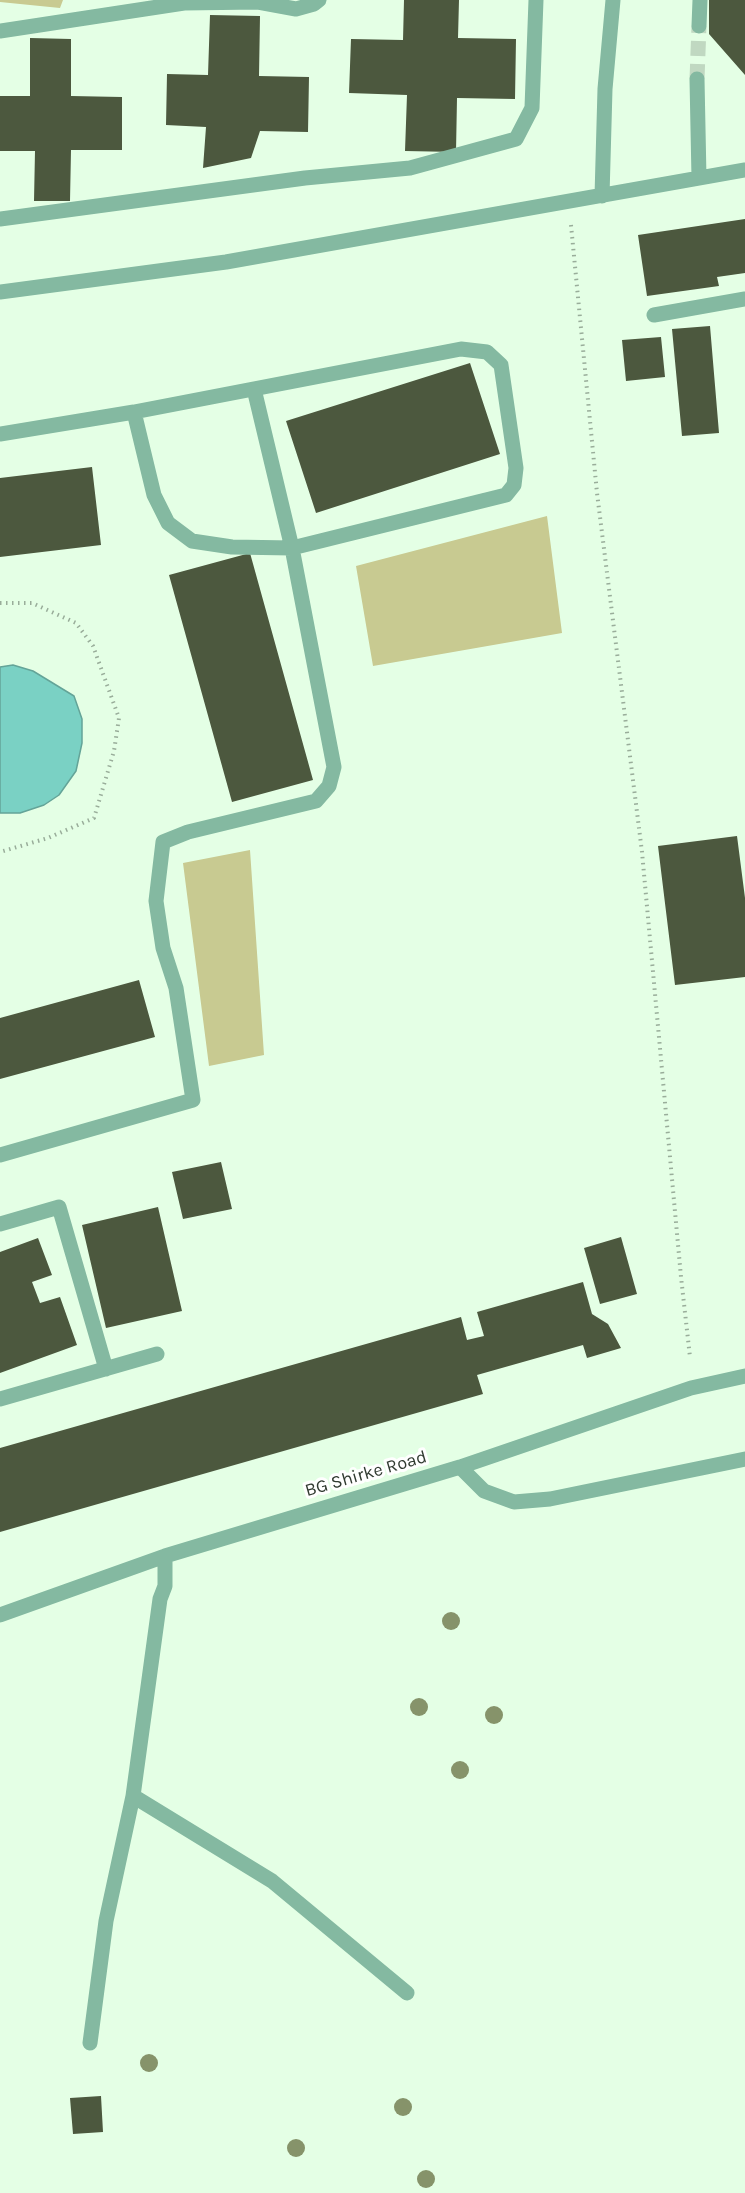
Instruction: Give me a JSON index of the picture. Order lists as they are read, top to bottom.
{
  "streets": {
    "street": ["BG Shirke Road"]
  }
}
